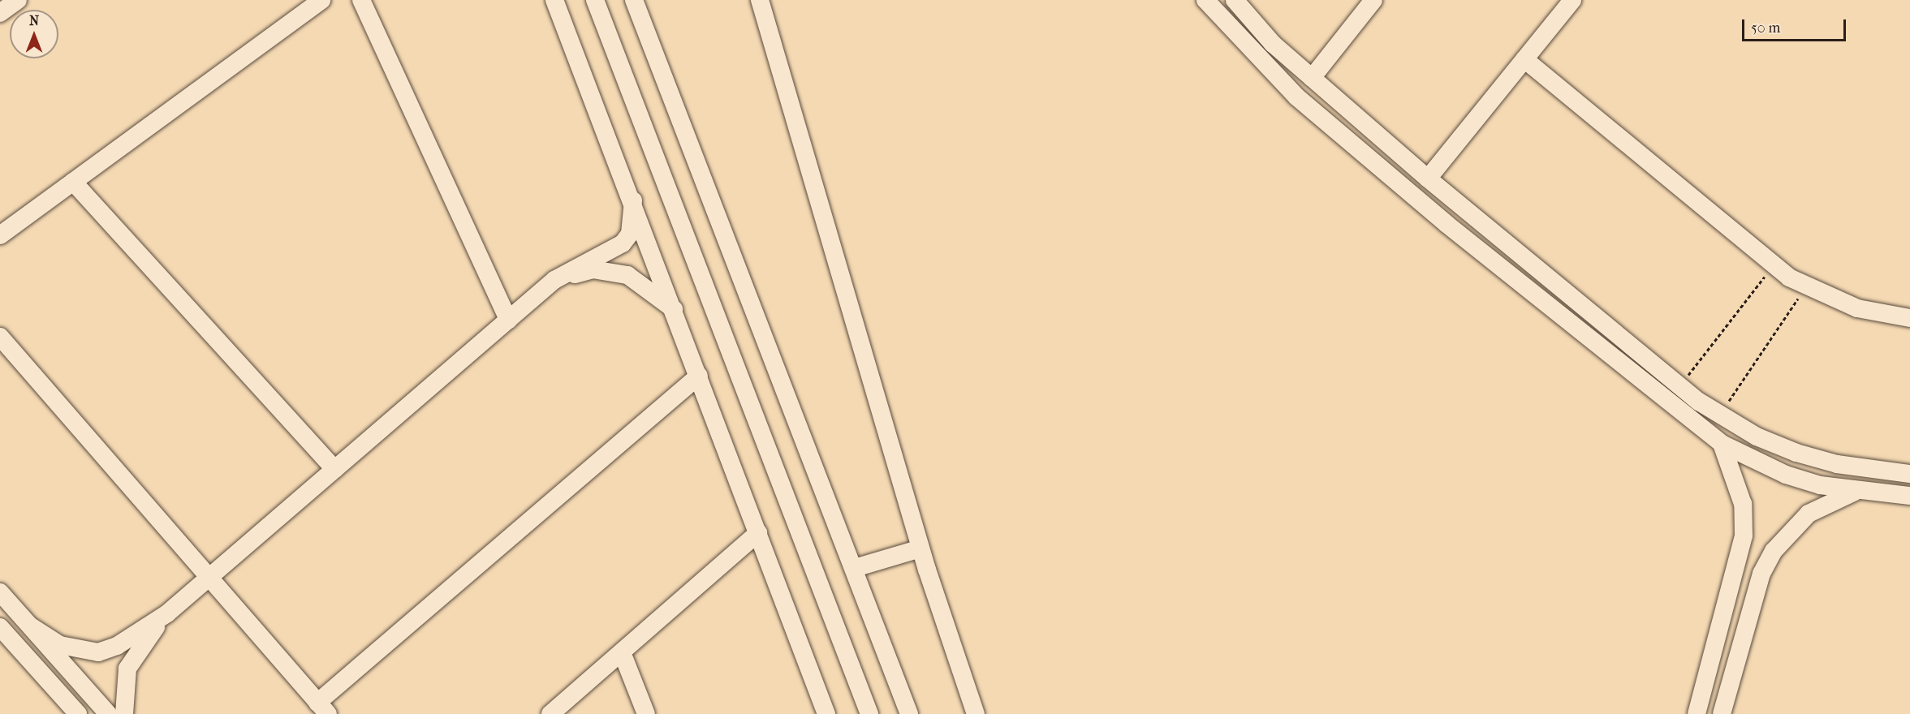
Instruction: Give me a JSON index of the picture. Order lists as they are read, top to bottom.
{
  "scale_bar": "50 m",
  "north": "top"
}
